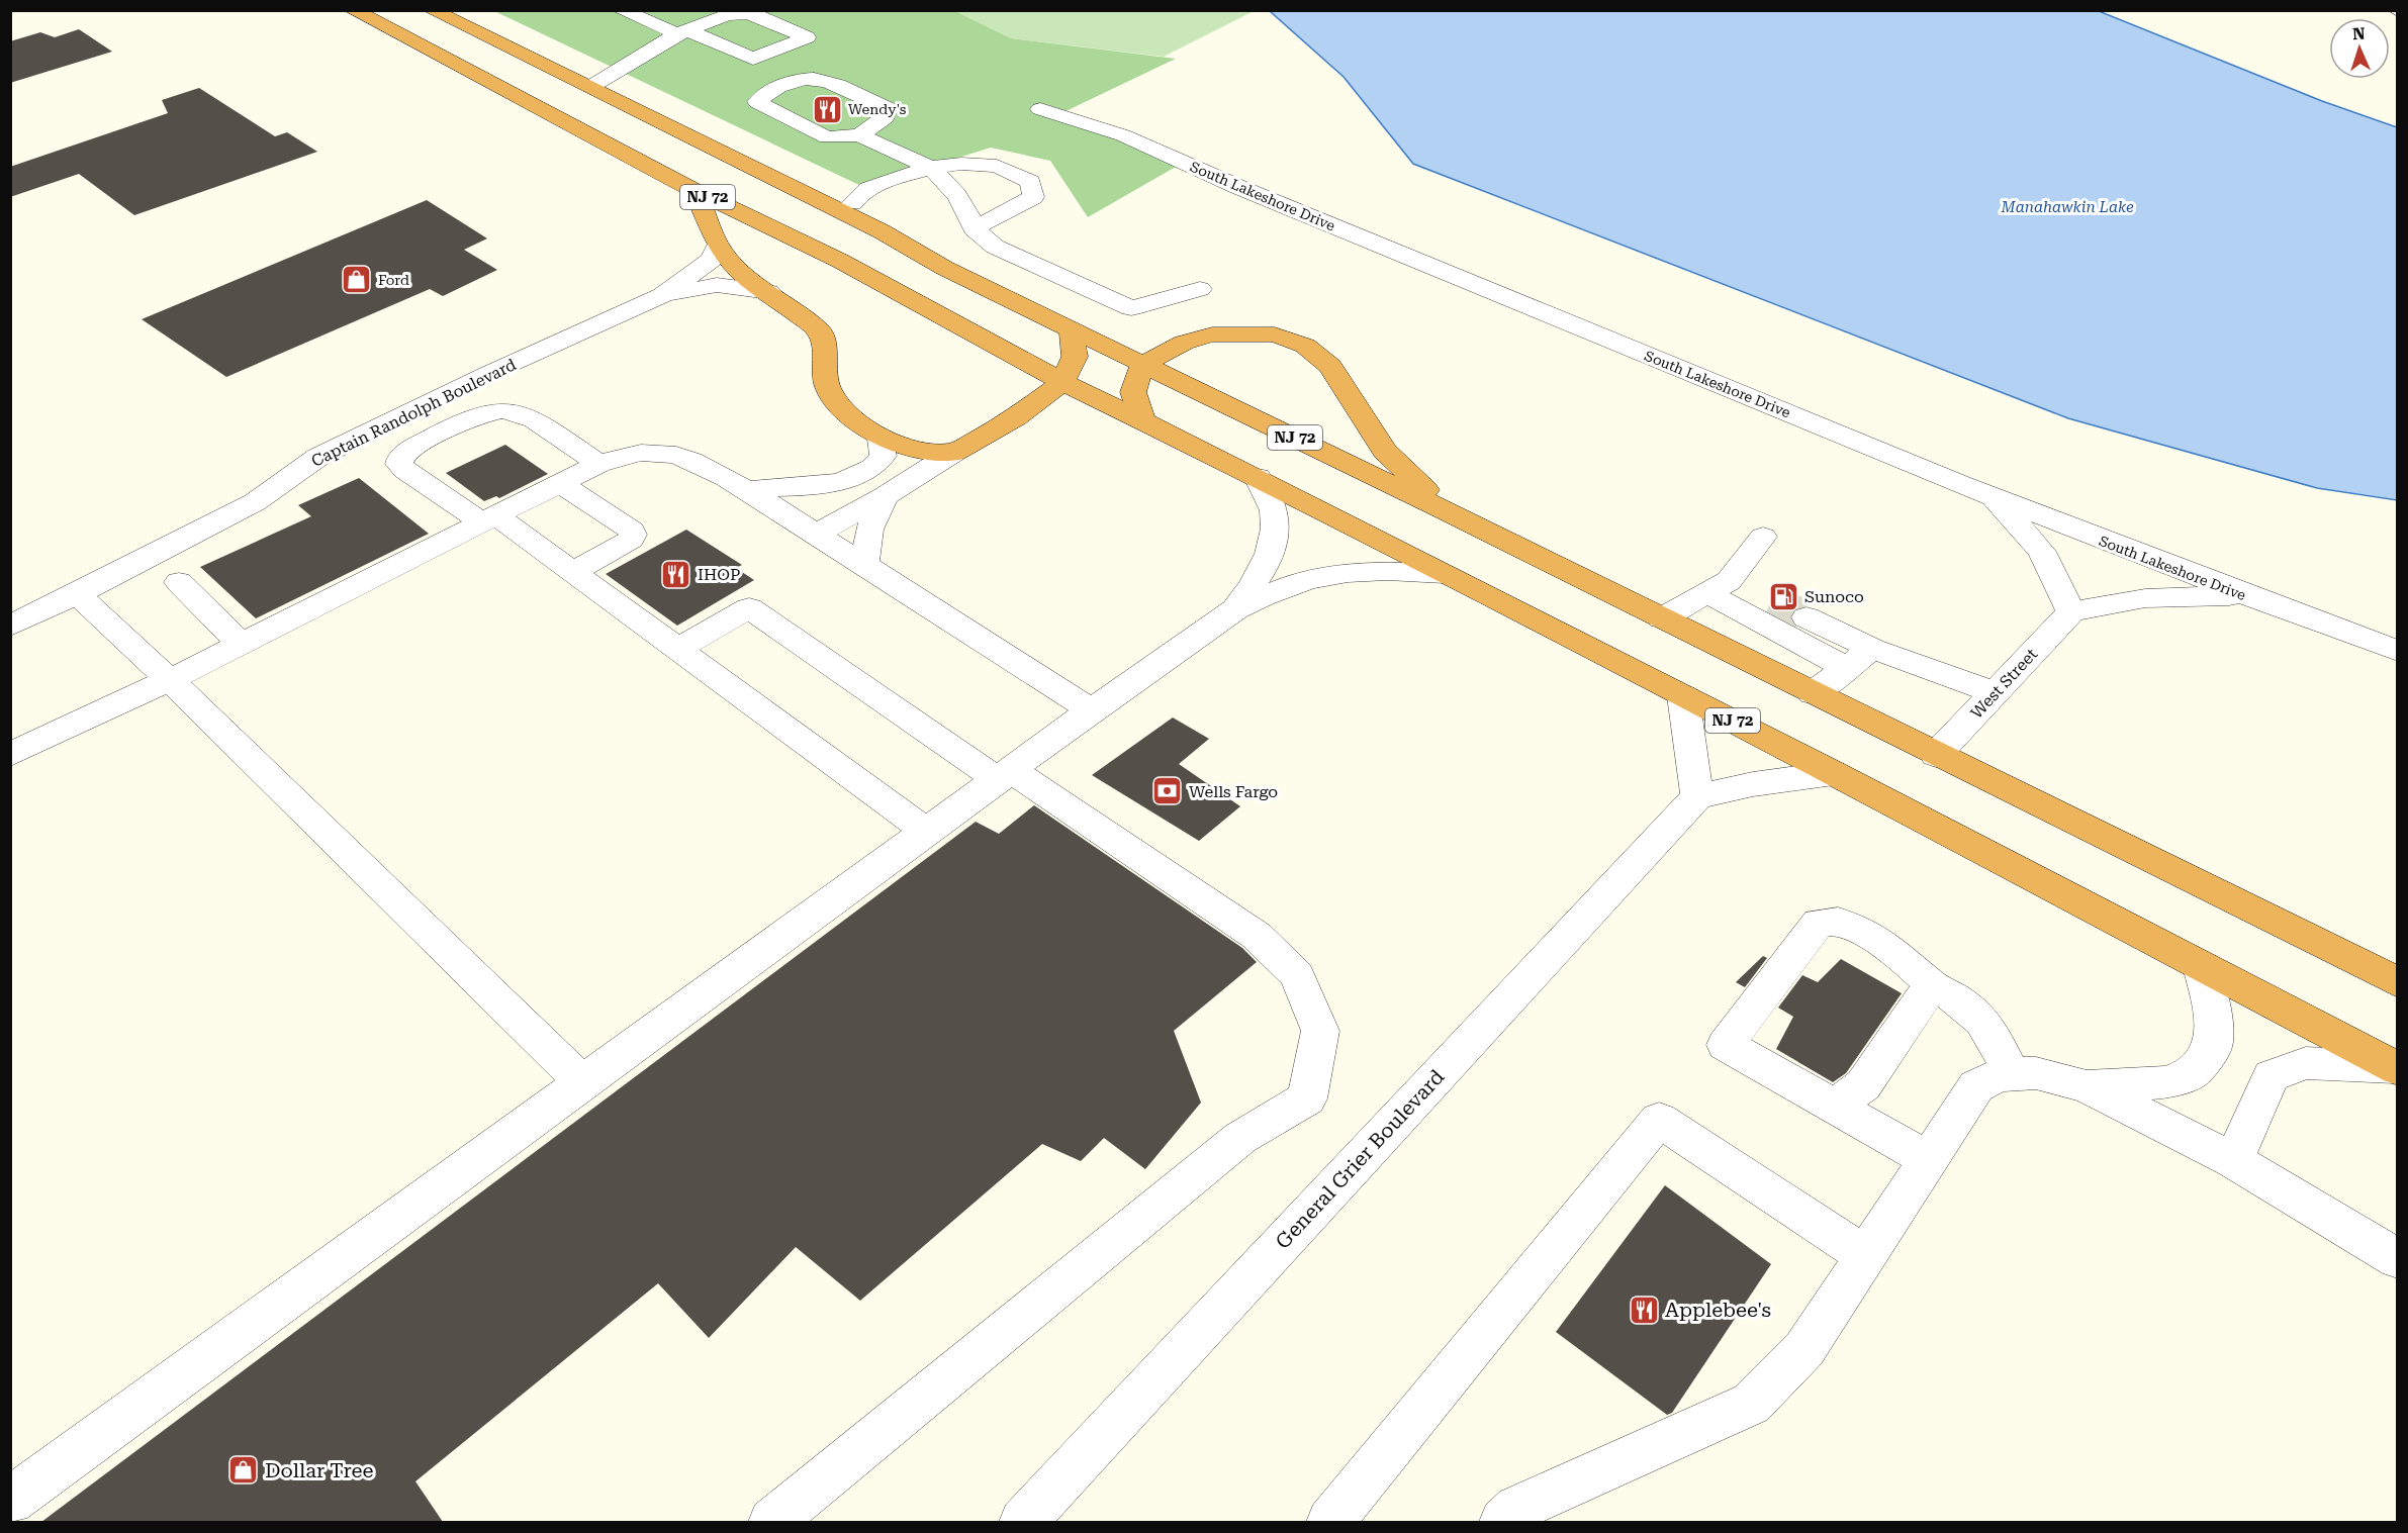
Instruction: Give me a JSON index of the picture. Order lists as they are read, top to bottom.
{
  "streets": {
    "highway": ["NJ 72"],
    "street": [
      "South Lakeshore Drive",
      "Captain Randolph Boulevard",
      "West Street",
      "General Grier Boulevard"
    ]
  },
  "crossings": [
    ["NJ 72", "West Street"]
  ],
  "water": ["Manahawkin Lake"],
  "places": {
    "restaurant": ["Wendy's", "IHOP", "Applebee's"],
    "shop": ["Ford", "Dollar Tree"],
    "fuel station": ["Sunoco"],
    "bank": ["Wells Fargo"]
  },
  "north": "top"
}
